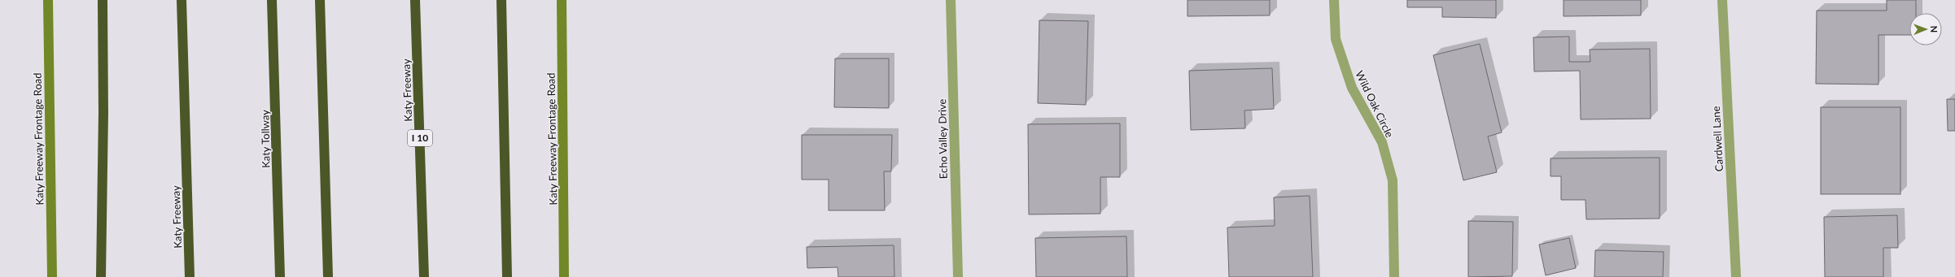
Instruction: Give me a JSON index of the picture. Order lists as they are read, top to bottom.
{
  "streets": {
    "highway": ["Katy Freeway", "I 10", "Katy Tollway"],
    "main road": ["Katy Freeway Frontage Road"],
    "street": ["Wild Oak Circle", "Echo Valley Drive", "Cardwell Lane"]
  },
  "north": "right"
}
